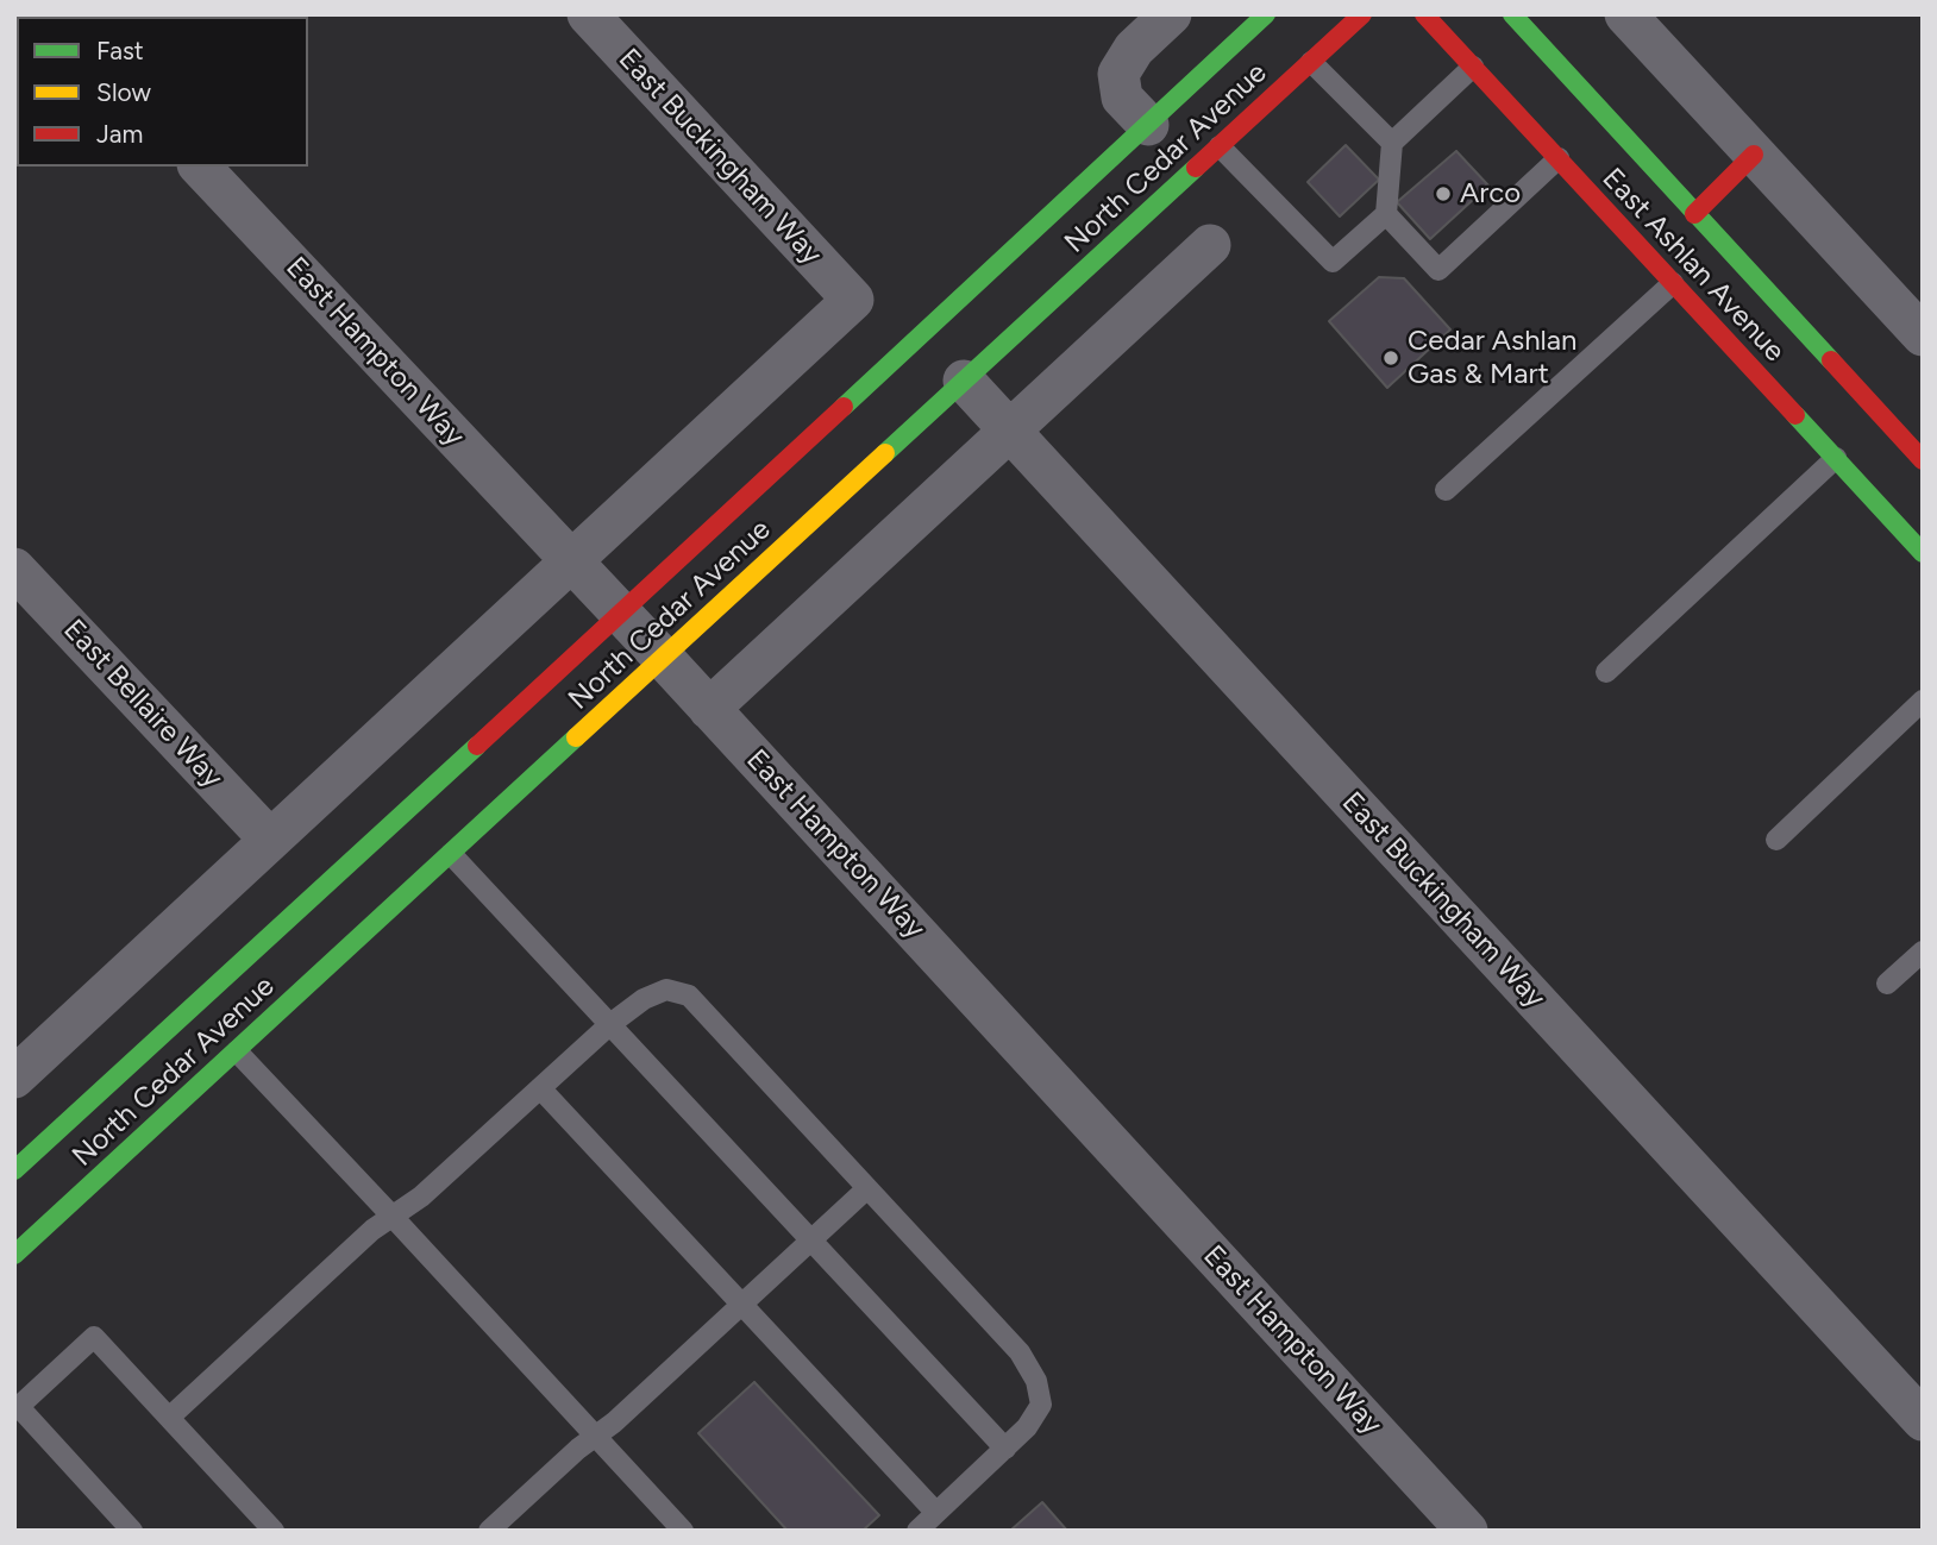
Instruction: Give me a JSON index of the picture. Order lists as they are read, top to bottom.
{
  "streets": {
    "main road": ["North Cedar Avenue", "East Ashlan Avenue"],
    "street": ["East Buckingham Way", "East Hampton Way", "East Bellaire Way"]
  },
  "crossings": [
    ["East Buckingham Way", "North Cedar Avenue"],
    ["East Buckingham Way", "East Hampton Way"],
    ["North Cedar Avenue", "East Hampton Way"]
  ],
  "places": ["Arco", "Cedar Ashlan Gas & Mart"],
  "legend": ["Fast", "Slow", "Jam"]
}
